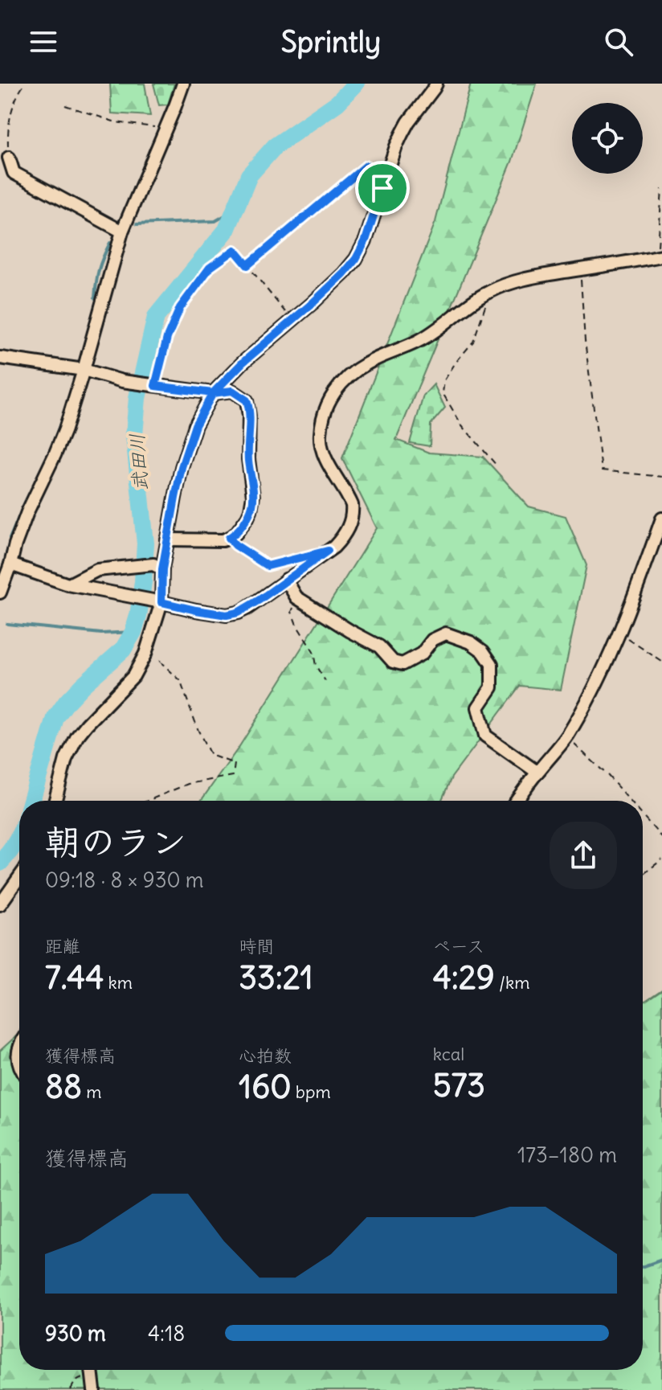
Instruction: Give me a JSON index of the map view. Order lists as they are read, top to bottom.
{
  "water": ["武田川"],
  "page": {
    "header": "Sprintly",
    "heading": ["朝のラン", "09:18 · 8 × 930 m"],
    "stats": [
      ["距離", "7.44 km"],
      ["時間", "33:21"],
      ["ペース", "4:29 /km"],
      ["獲得標高", "88 m"],
      ["心拍数", "160 bpm"],
      ["kcal", "573"]
    ],
    "chart": ["獲得標高", "173–180 m"],
    "list": [
      {
        "name": "930 m",
        "note": "4:18"
      }
    ]
  }
}
